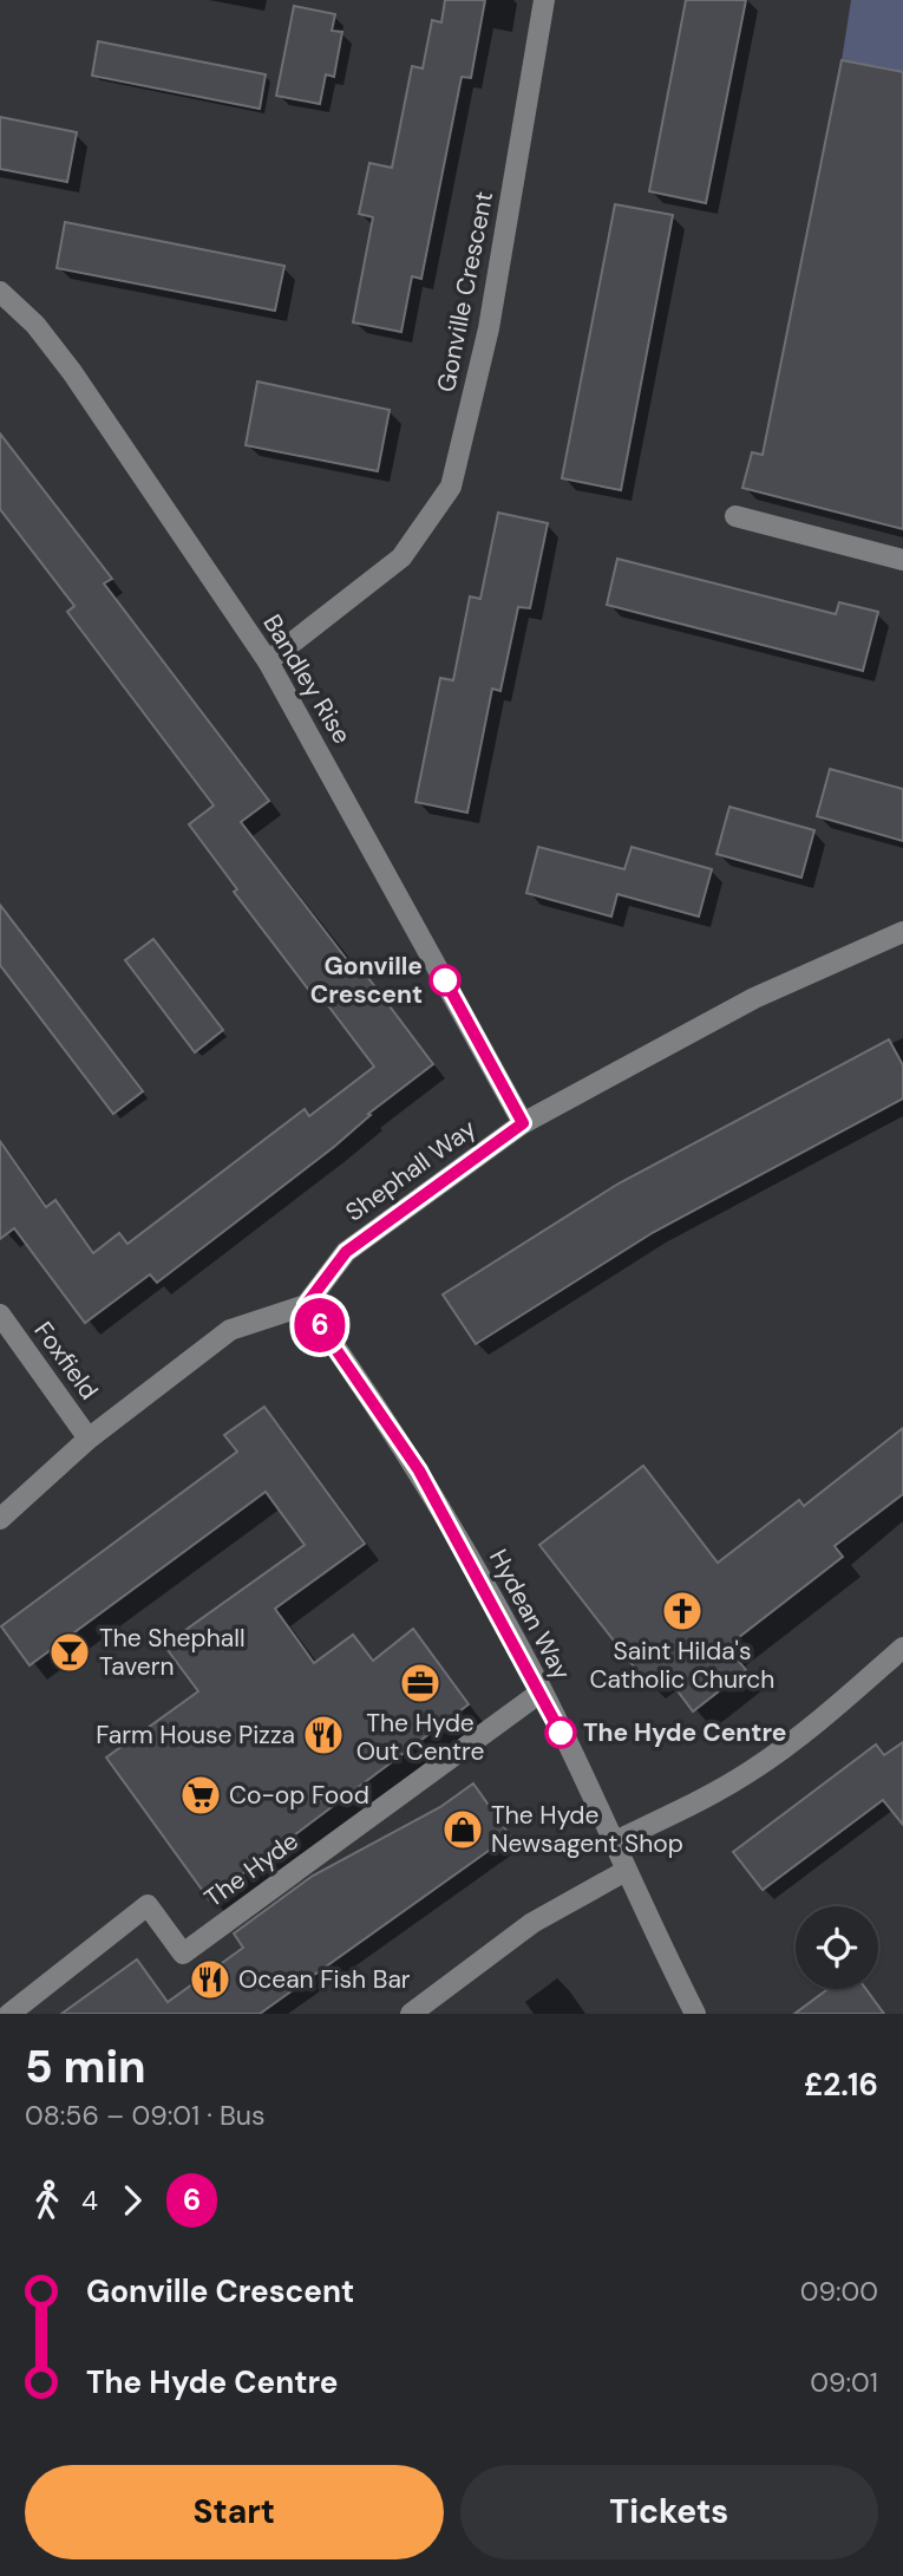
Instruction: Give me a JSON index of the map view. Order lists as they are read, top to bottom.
{
  "streets": {
    "street": [
      "Gonville Crescent",
      "Bandley Rise",
      "Shephall Way",
      "Foxfield",
      "Hydean Way",
      "The Hyde"
    ]
  },
  "crossings": [
    ["Gonville Crescent", "Bandley Rise"],
    ["Bandley Rise", "Shephall Way"],
    ["Shephall Way", "Hydean Way"],
    ["Hydean Way", "The Hyde"]
  ],
  "places": {
    "other": ["Gonville Crescent", "The Hyde Centre"],
    "church": ["Saint Hilda's Catholic Church"],
    "bar": ["The Shephall Tavern"],
    "office": ["The Hyde Out Centre"],
    "restaurant": ["Farm House Pizza", "Ocean Fish Bar"],
    "supermarket": ["Co-op Food"],
    "shop": ["The Hyde Newsagent Shop"]
  },
  "lines": ["bus line 6"],
  "page": {
    "on_map": "6",
    "heading": ["5 min", "08:56 – 09:01 · Bus", "£2.16"],
    "legs": ["4", "6"],
    "list": [
      {
        "name": "Gonville Crescent",
        "value": "09:00"
      },
      {
        "name": "The Hyde Centre",
        "value": "09:01"
      }
    ],
    "buttons": ["Start", "Tickets"]
  }
}
